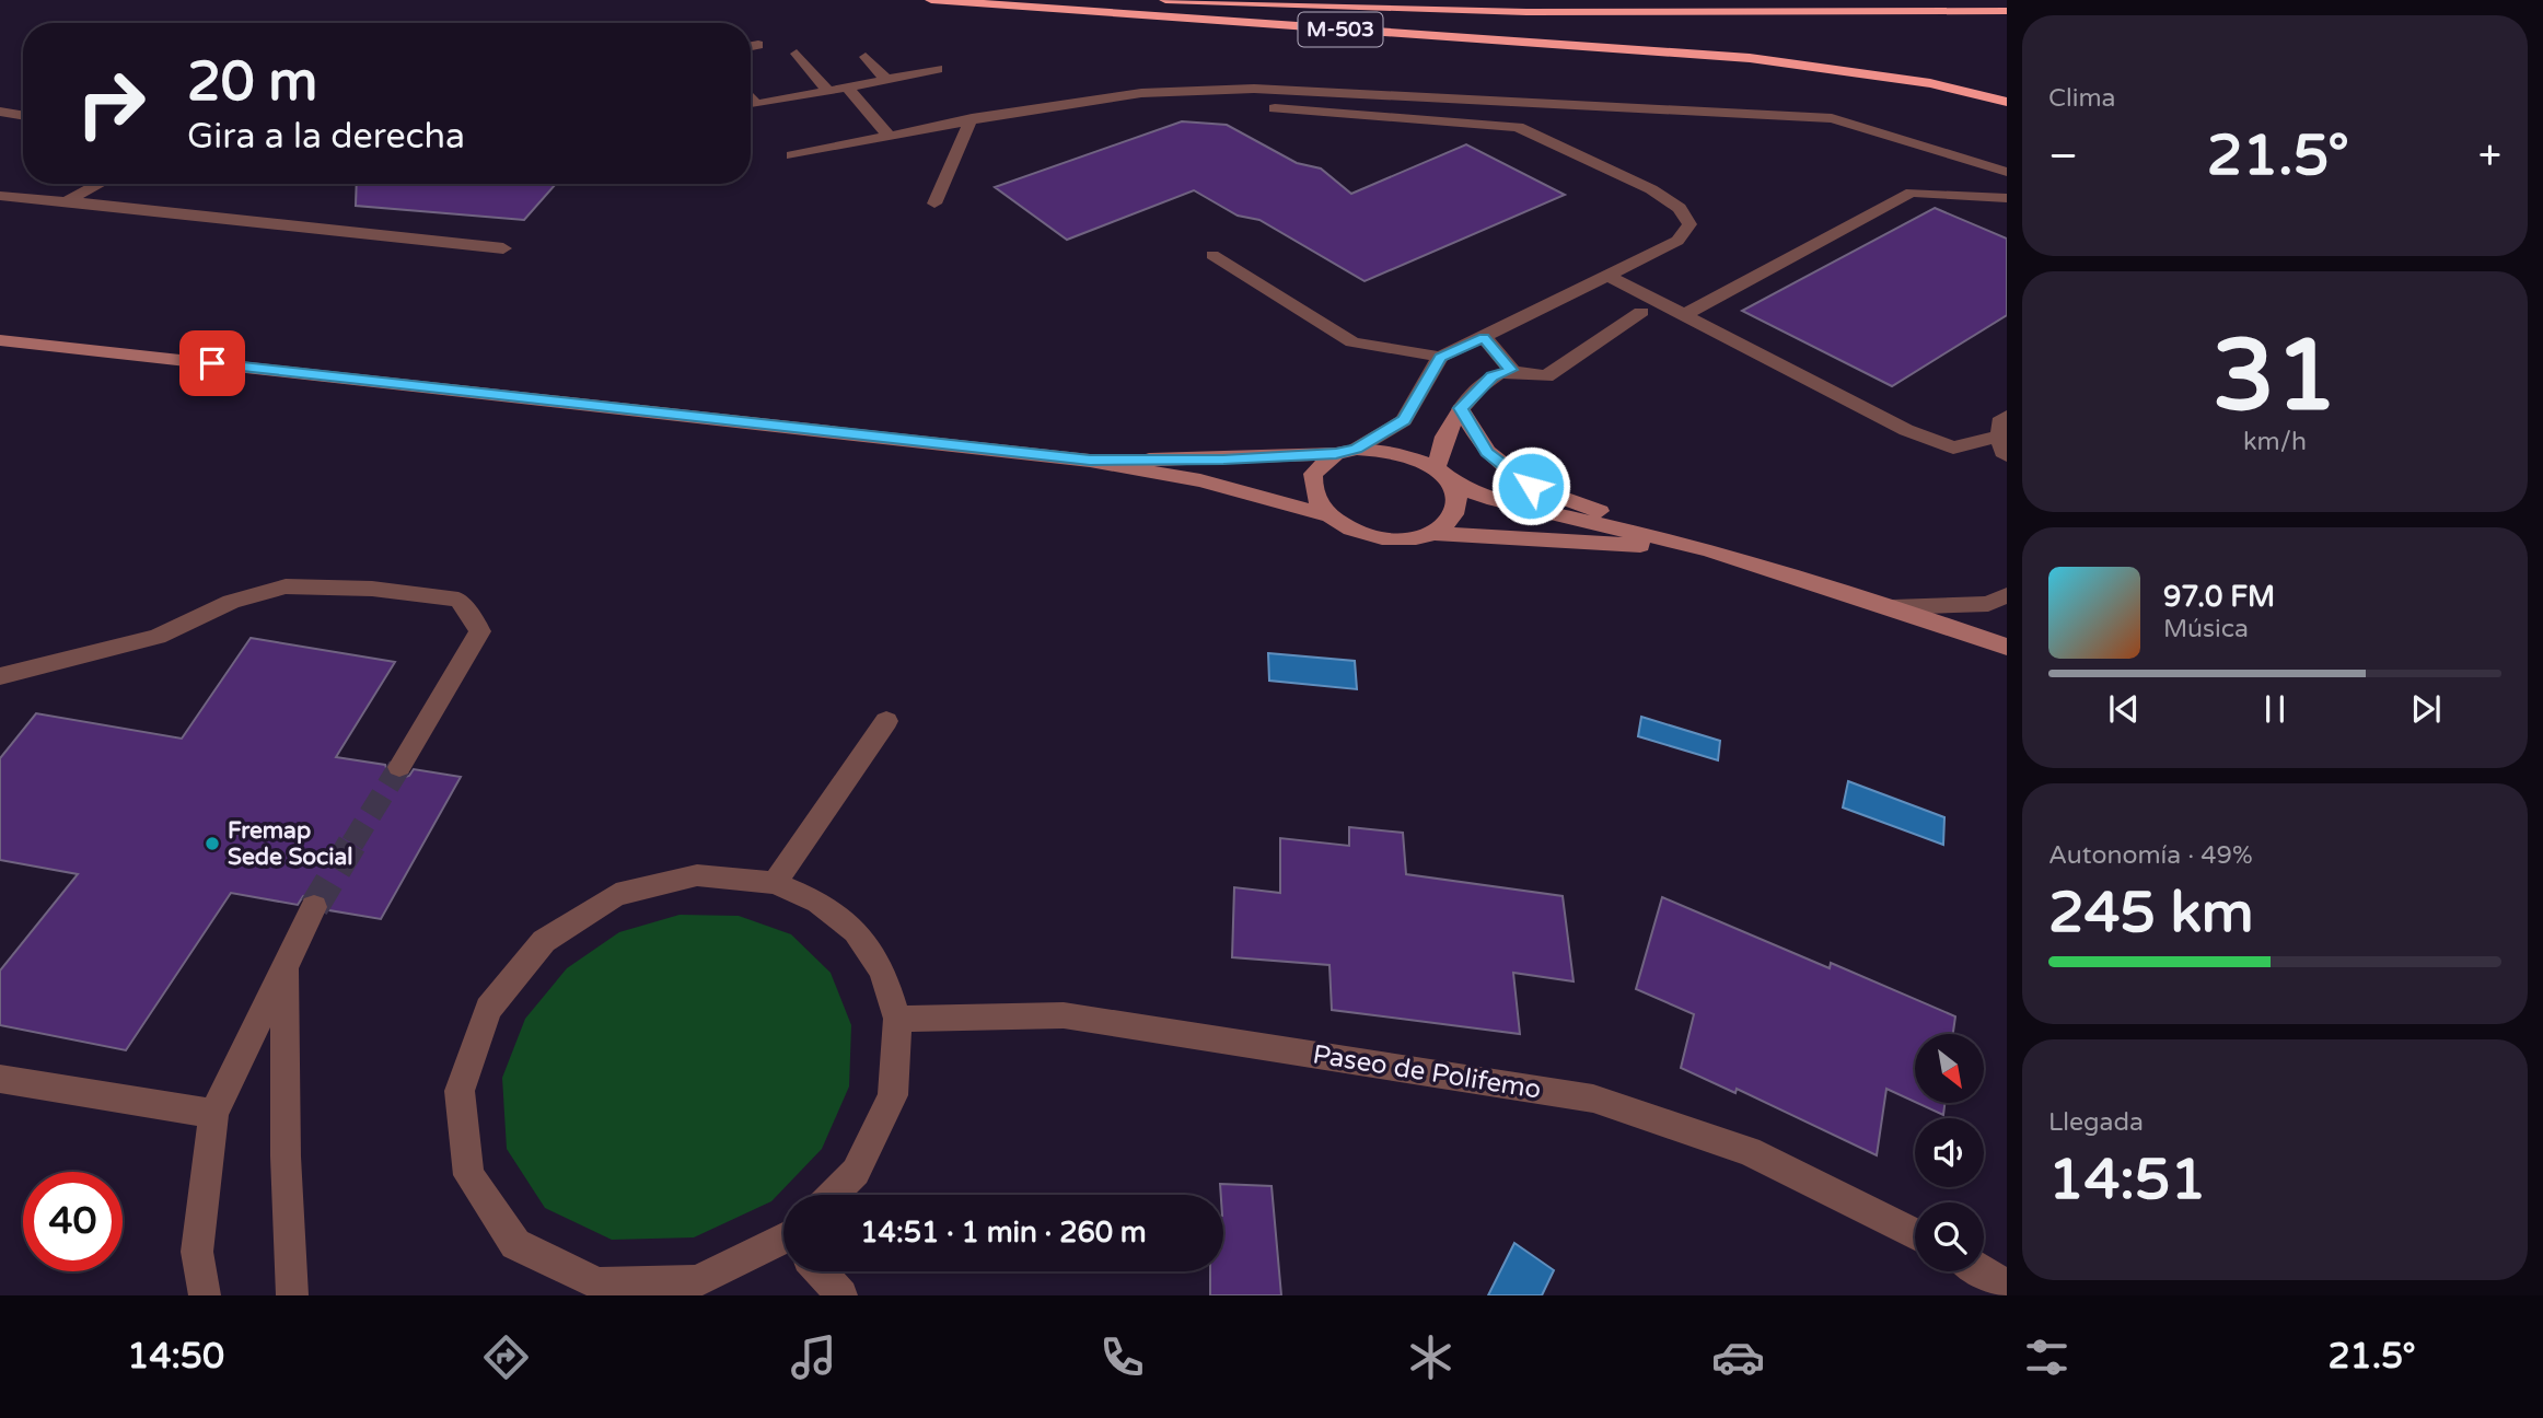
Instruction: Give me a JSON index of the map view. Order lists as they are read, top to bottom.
{
  "streets": {
    "highway": ["M-503"],
    "street": ["Paseo de Polifemo"]
  },
  "places": ["Fremap Sede Social"],
  "north": "bottom right",
  "page": {
    "tile": [
      "Clima",
      ["31", "km/h"],
      ["Autonomía · 49%", "245 km"],
      ["Llegada", "14:51"]
    ],
    "turn": ["20 m", "Gira a la derecha"],
    "heat": ["−", "21.5°", "+"],
    "song": ["97.0 FM", "Música"],
    "limit": "40",
    "trip": "14:51 · 1 min · 260 m",
    "tabs": ["14:50", "21.5°"]
  }
}
